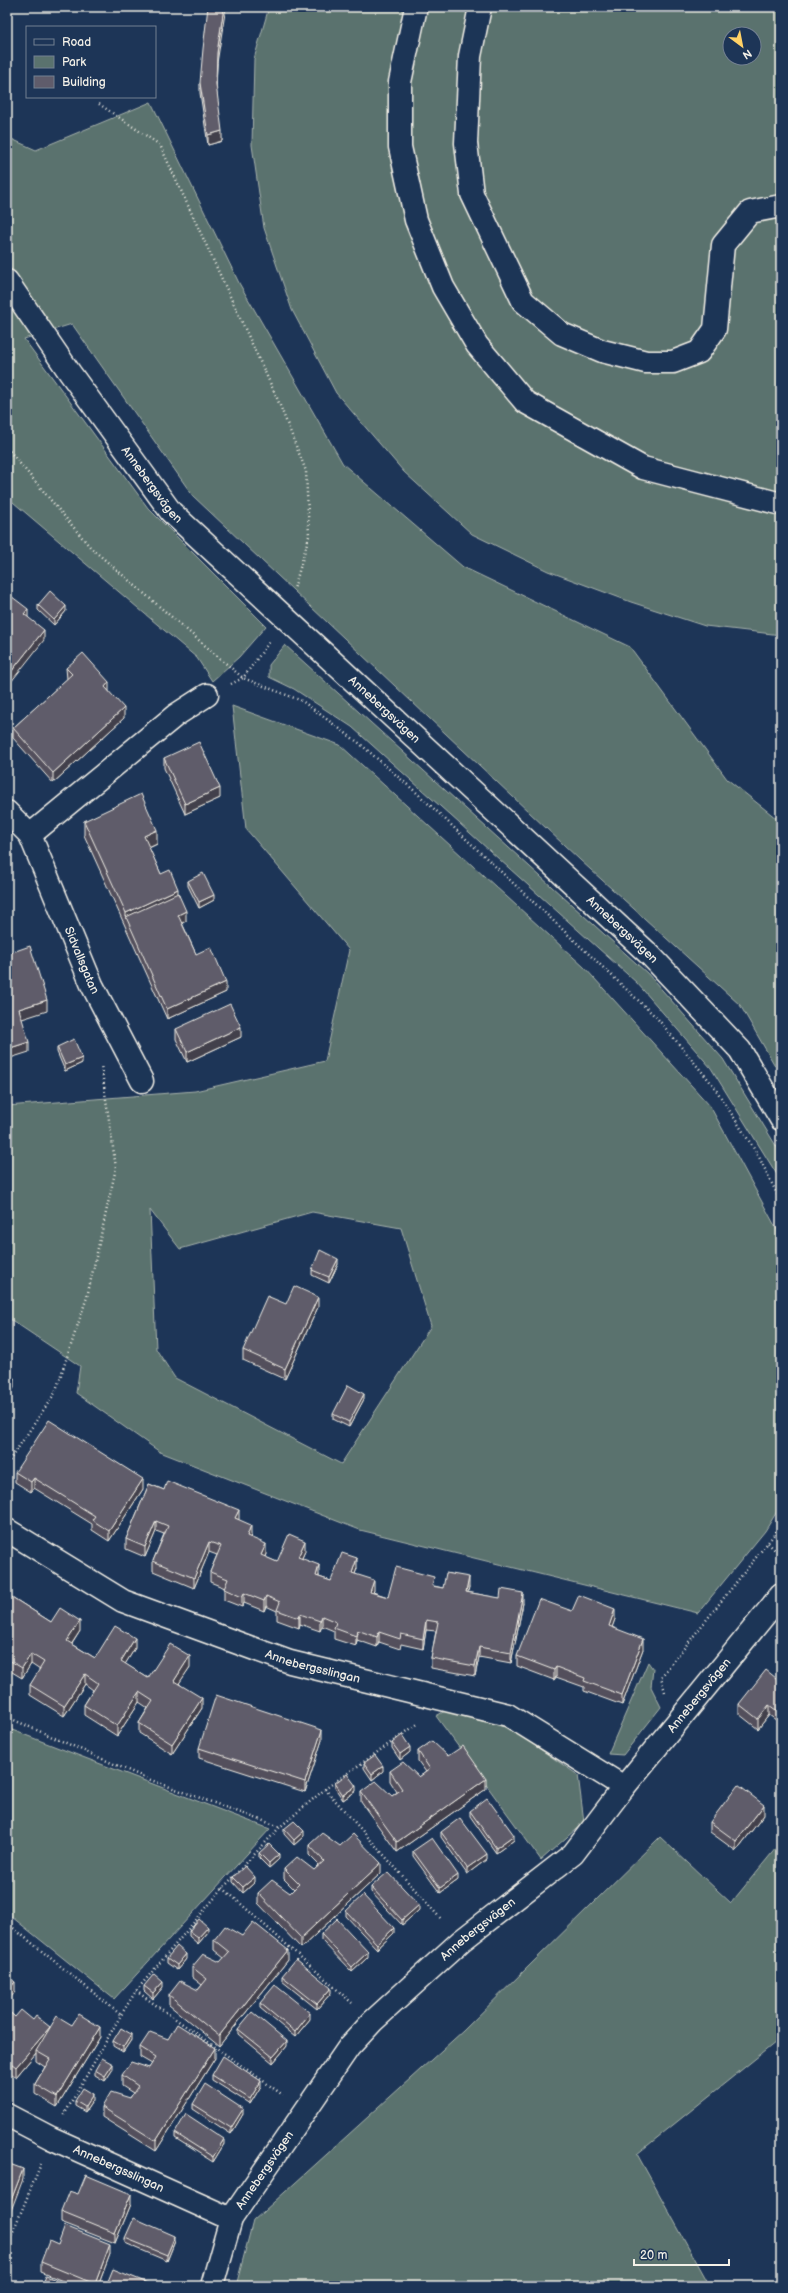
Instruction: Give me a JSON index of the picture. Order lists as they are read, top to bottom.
{
  "streets": {
    "street": ["Annebergsvägen", "Sidvallsgatan", "Annebergsslingan"]
  },
  "crossings": [
    ["Annebergsvägen", "Annebergsslingan"]
  ],
  "legend": ["Road", "Park", "Building"],
  "scale_bar": "20 m",
  "north": "bottom right"
}
